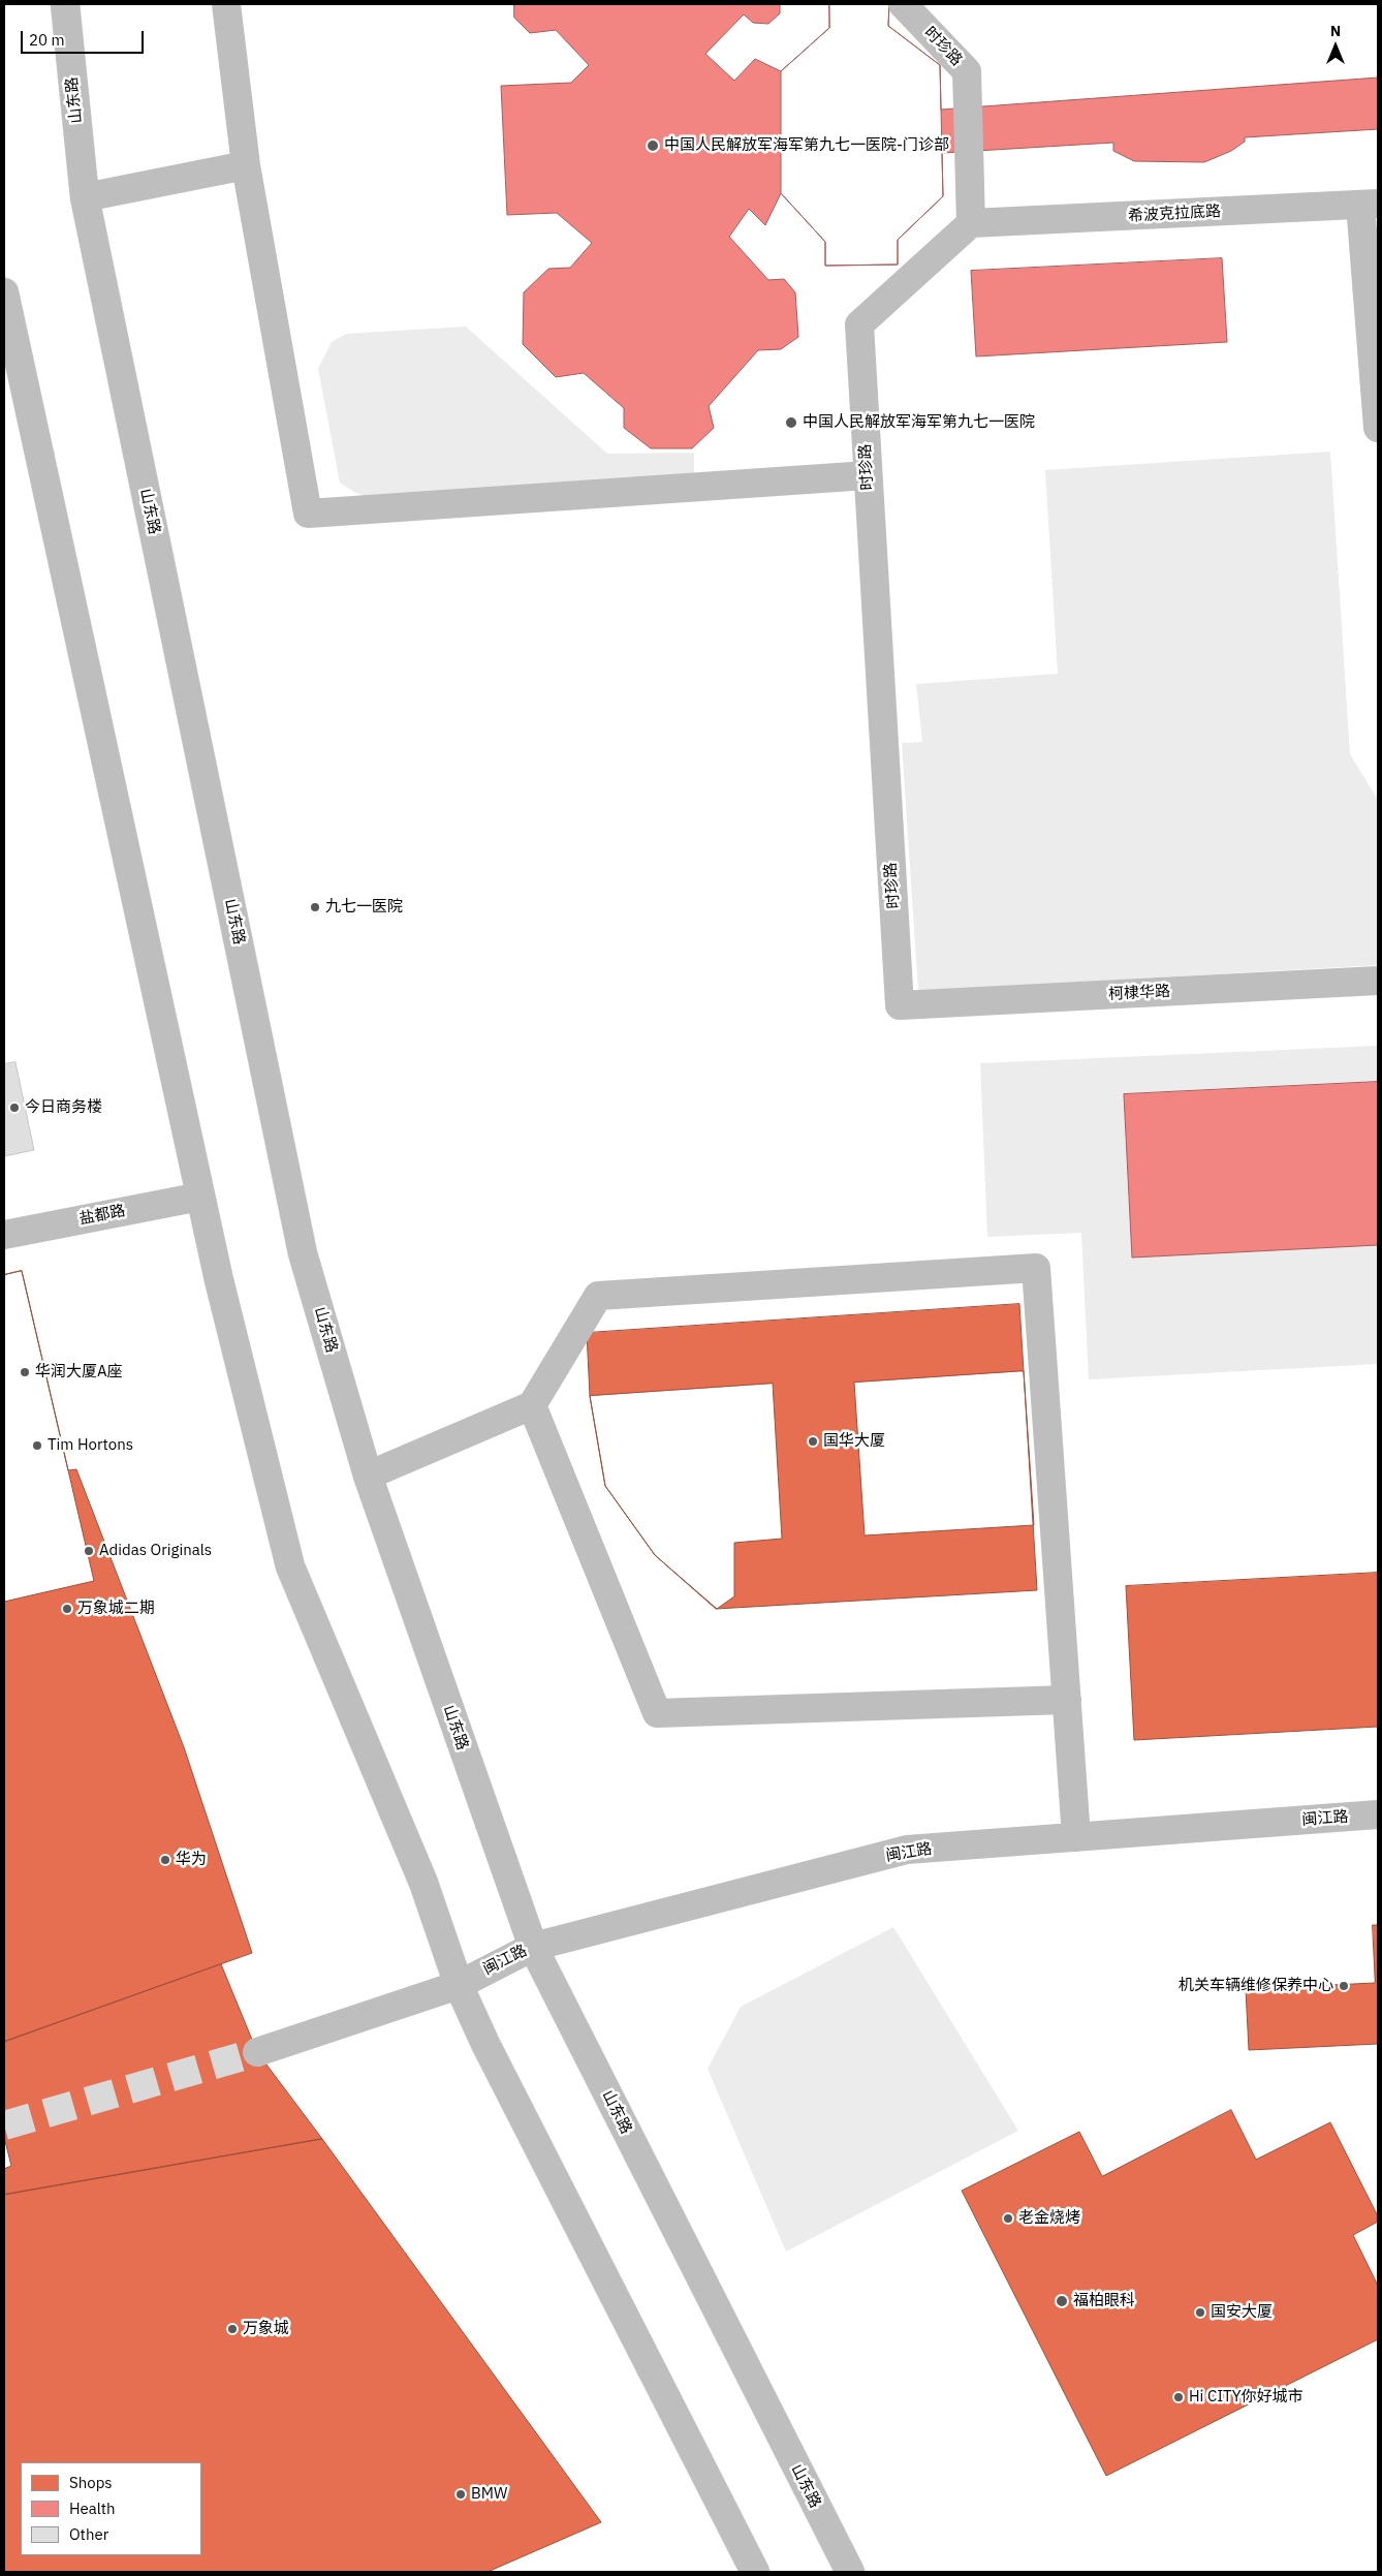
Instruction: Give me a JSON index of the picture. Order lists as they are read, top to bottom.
{
  "streets": {
    "main road": [
      "时珍路",
      "山东路",
      "希波克拉底路",
      "柯棣华路",
      "盐都路",
      "闽江路"
    ]
  },
  "crossings": [
    ["时珍路", "希波克拉底路"],
    ["时珍路", "柯棣华路"],
    ["山东路", "闽江路"]
  ],
  "places": [
    "中国人民解放军海军第九七一医院-门诊部",
    "中国人民解放军海军第九七一医院",
    "九七一医院",
    "今日商务楼",
    "华润大厦A座",
    "国华大厦",
    "Tim Hortons",
    "Adidas Originals",
    "万象城二期",
    "华为",
    "机关车辆维修保养中心",
    "老金烧烤",
    "福柏眼科",
    "国安大厦",
    "万象城",
    "Hi CITY你好城市",
    "BMW"
  ],
  "legend": ["Shops", "Health", "Other"],
  "scale_bar": "20 m",
  "north": "top"
}
